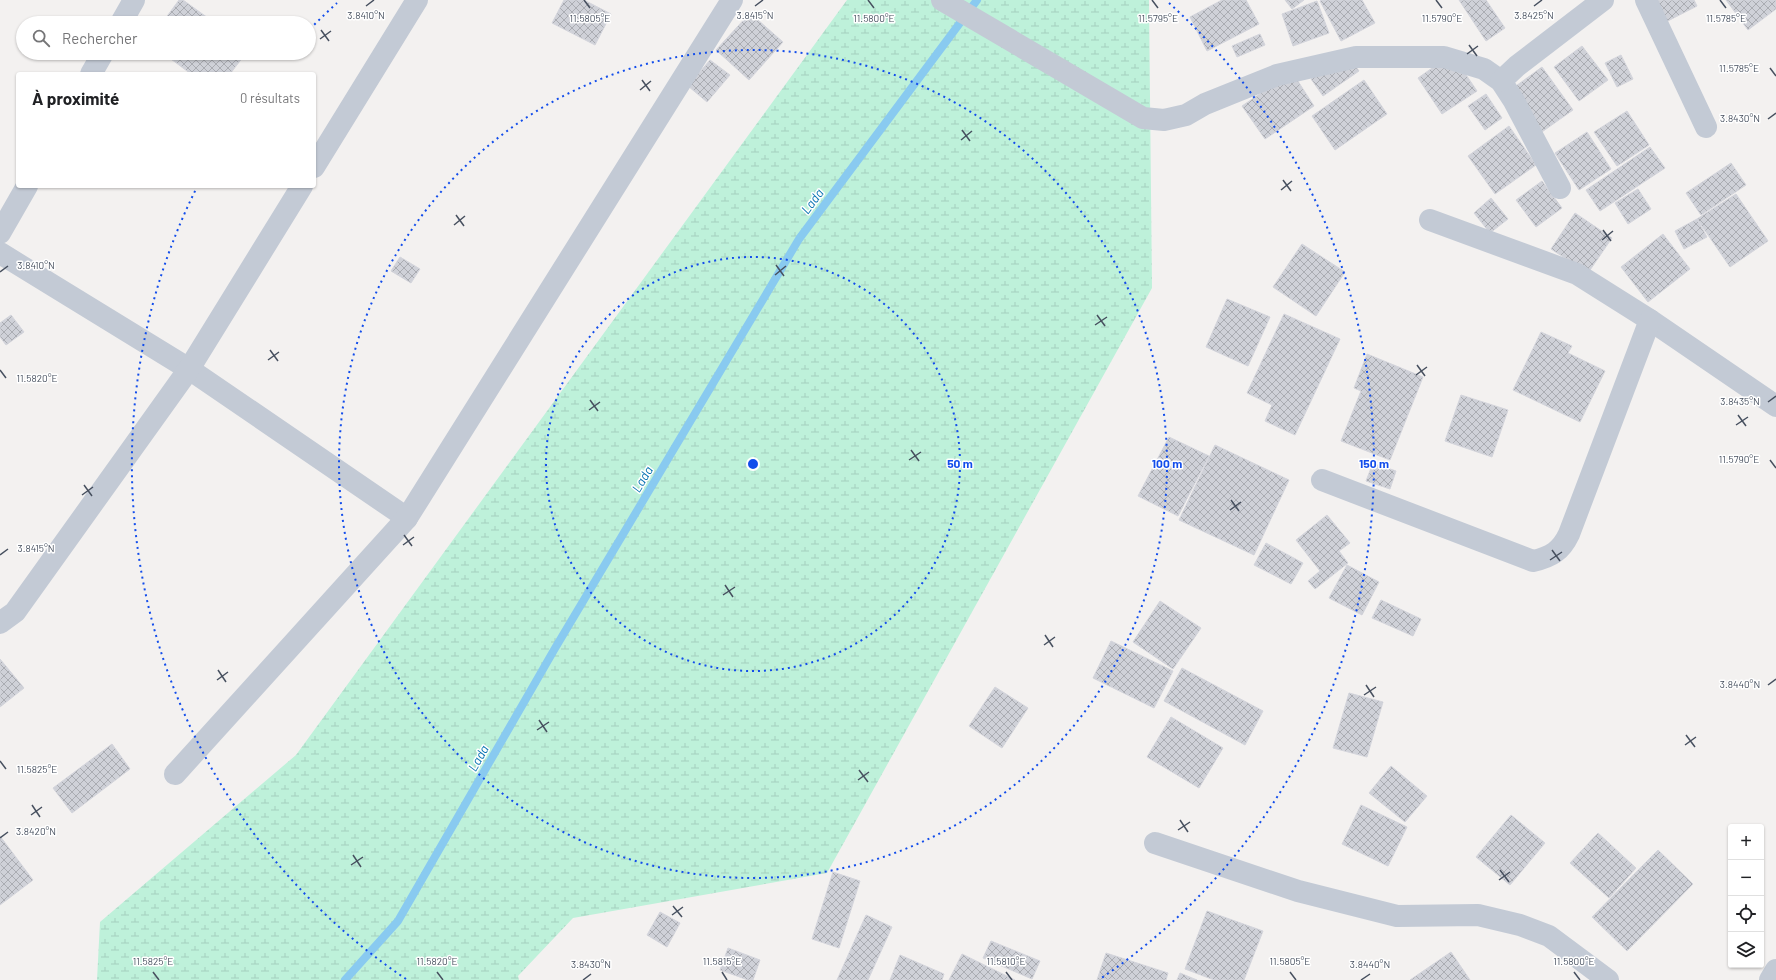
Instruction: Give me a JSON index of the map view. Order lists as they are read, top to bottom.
{
  "water": ["Lada"],
  "page": {
    "search": "Rechercher",
    "heading": ["À proximité", "0 résultats"],
    "map_buttons": ["+", "−"]
  },
  "coordinates": [
    "3.8410°N",
    "3.8415°N",
    "3.8425°N",
    "11.5805°E",
    "11.5800°E",
    "11.5795°E",
    "11.5790°E",
    "11.5785°E",
    "3.8430°N",
    "11.5820°E",
    "3.8435°N",
    "3.8440°N",
    "11.5825°E",
    "3.8420°N",
    "11.5815°E",
    "11.5810°E"
  ],
  "rings": ["50 m", "100 m", "150 m"]
}
